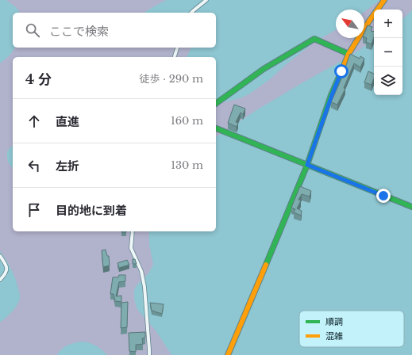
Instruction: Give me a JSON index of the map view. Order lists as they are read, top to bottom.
{
  "legend": ["順調", "混雑"],
  "north": "top left",
  "page": {
    "map_buttons": ["+", "−"],
    "search": "ここで検索",
    "heading": ["4 分", "徒歩 · 290 m"],
    "list": [
      ["直進", "160 m"],
      ["左折", "130 m"],
      "目的地に到着"
    ]
  }
}
